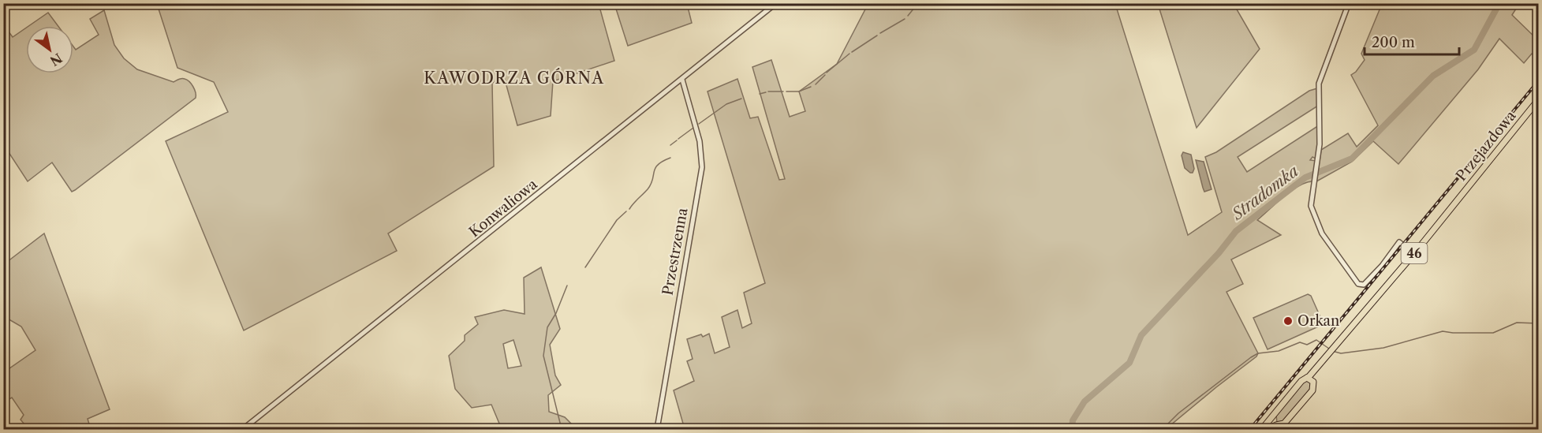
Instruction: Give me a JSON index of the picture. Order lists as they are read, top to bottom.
{
  "streets": {
    "main road": ["Przejazdowa", "46"],
    "street": ["Konwaliowa", "Przestrzenna"]
  },
  "crossings": [
    ["Przejazdowa", "46"],
    ["Konwaliowa", "Przestrzenna"]
  ],
  "districts": ["KAWODRZA GÓRNA"],
  "water": ["Stradomka"],
  "places": ["Orkan"],
  "scale_bar": "200 m",
  "north": "bottom right"
}
